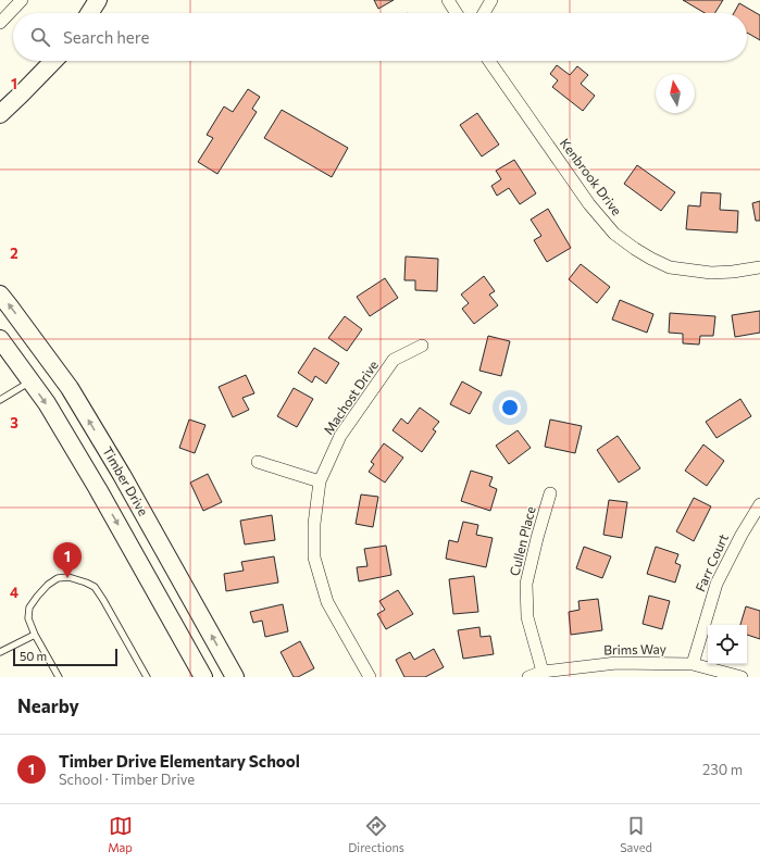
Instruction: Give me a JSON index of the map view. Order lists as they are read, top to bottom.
{
  "streets": {
    "main road": ["Timber Drive"],
    "street": [
      "Kenbrook Drive",
      "Machost Drive",
      "Cullen Place",
      "Farr Court",
      "Brims Way"
    ]
  },
  "crossings": [
    ["Cullen Place", "Brims Way"],
    ["Farr Court", "Brims Way"]
  ],
  "scale_bar": "50 m",
  "north": "top",
  "page": {
    "search": "Search here",
    "pins": "1",
    "scale": "50 m",
    "heading": "Nearby",
    "list": [
      {
        "mark": "1",
        "name": "Timber Drive Elementary School",
        "note": "School · Timber Drive",
        "value": "230 m"
      }
    ],
    "nav": ["Map", "Directions", "Saved"]
  },
  "grid": {
    "rows": [
      "1",
      "2",
      "3",
      "4"
    ]
  }
}
